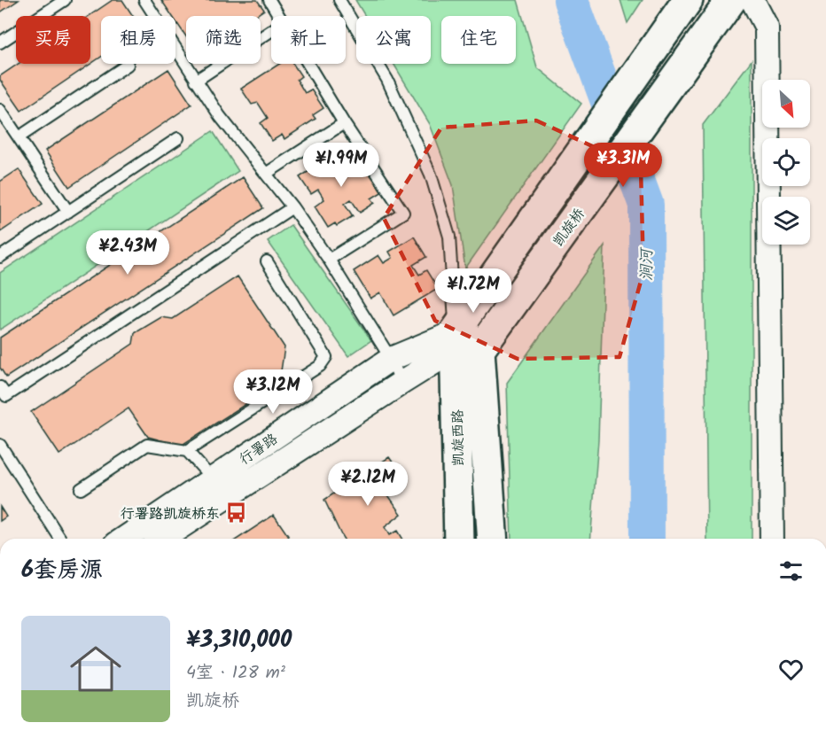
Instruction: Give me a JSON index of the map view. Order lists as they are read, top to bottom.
{
  "streets": {
    "main road": ["凯旋桥", "凯旋西路"],
    "street": ["行署路"]
  },
  "crossings": [
    ["凯旋桥", "凯旋西路"],
    ["凯旋桥", "行署路"],
    ["凯旋西路", "行署路"]
  ],
  "water": ["涧河"],
  "places": {
    "bus stop": ["行署路凯旋桥东"]
  },
  "north": "bottom right",
  "page": {
    "chip": [
      "买房",
      "租房",
      "筛选",
      "新上",
      "公寓",
      "住宅"
    ],
    "price": [
      "¥1.99M",
      "¥3.31M",
      "¥2.43M",
      "¥1.72M",
      "¥3.12M",
      "¥2.12M"
    ],
    "heading": "6套房源",
    "list": [
      {
        "name": "¥3,310,000",
        "note": "4室 · 128 m² · 凯旋桥"
      }
    ]
  }
}
